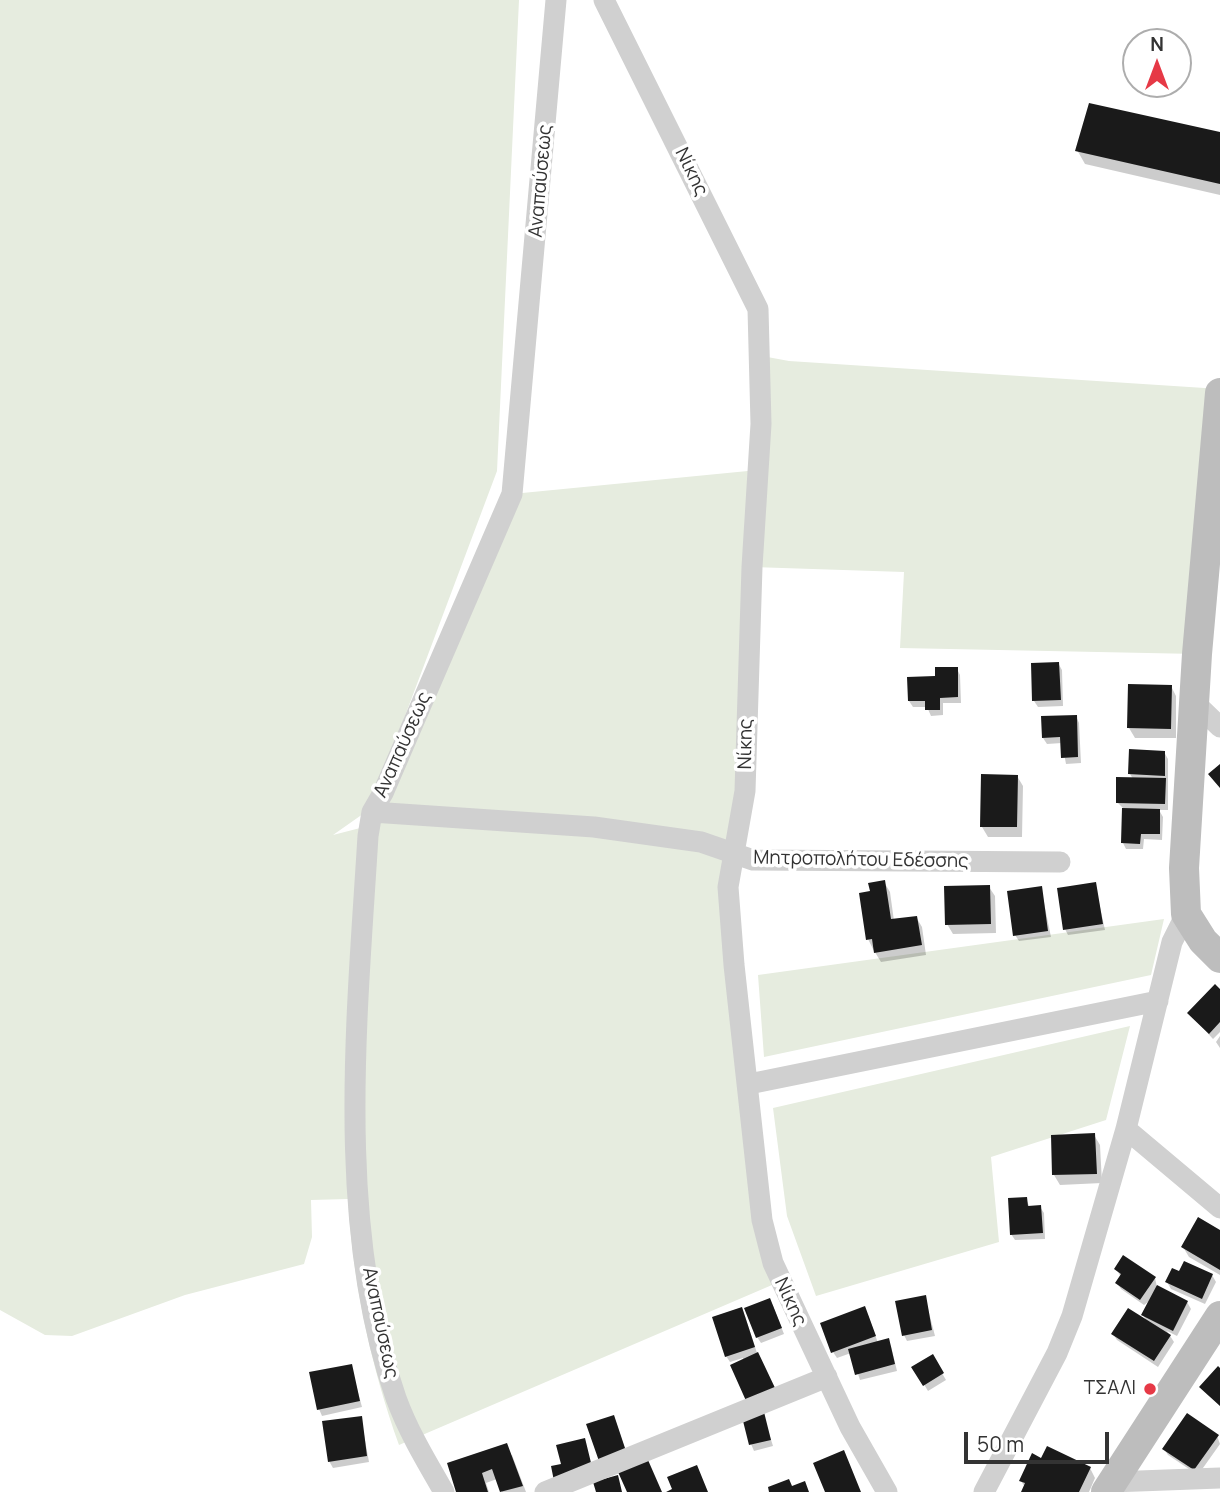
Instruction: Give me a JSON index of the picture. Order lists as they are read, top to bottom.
{
  "streets": {
    "street": ["Νίκης", "Αναπαύσεως", "Μητροπολήτου Εδέσσης"]
  },
  "crossings": [
    ["Νίκης", "Μητροπολήτου Εδέσσης"],
    ["Αναπαύσεως", "Μητροπολήτου Εδέσσης"]
  ],
  "places": ["ΤΣΑΛΙ"],
  "scale_bar": "50 m",
  "north": "top"
}
